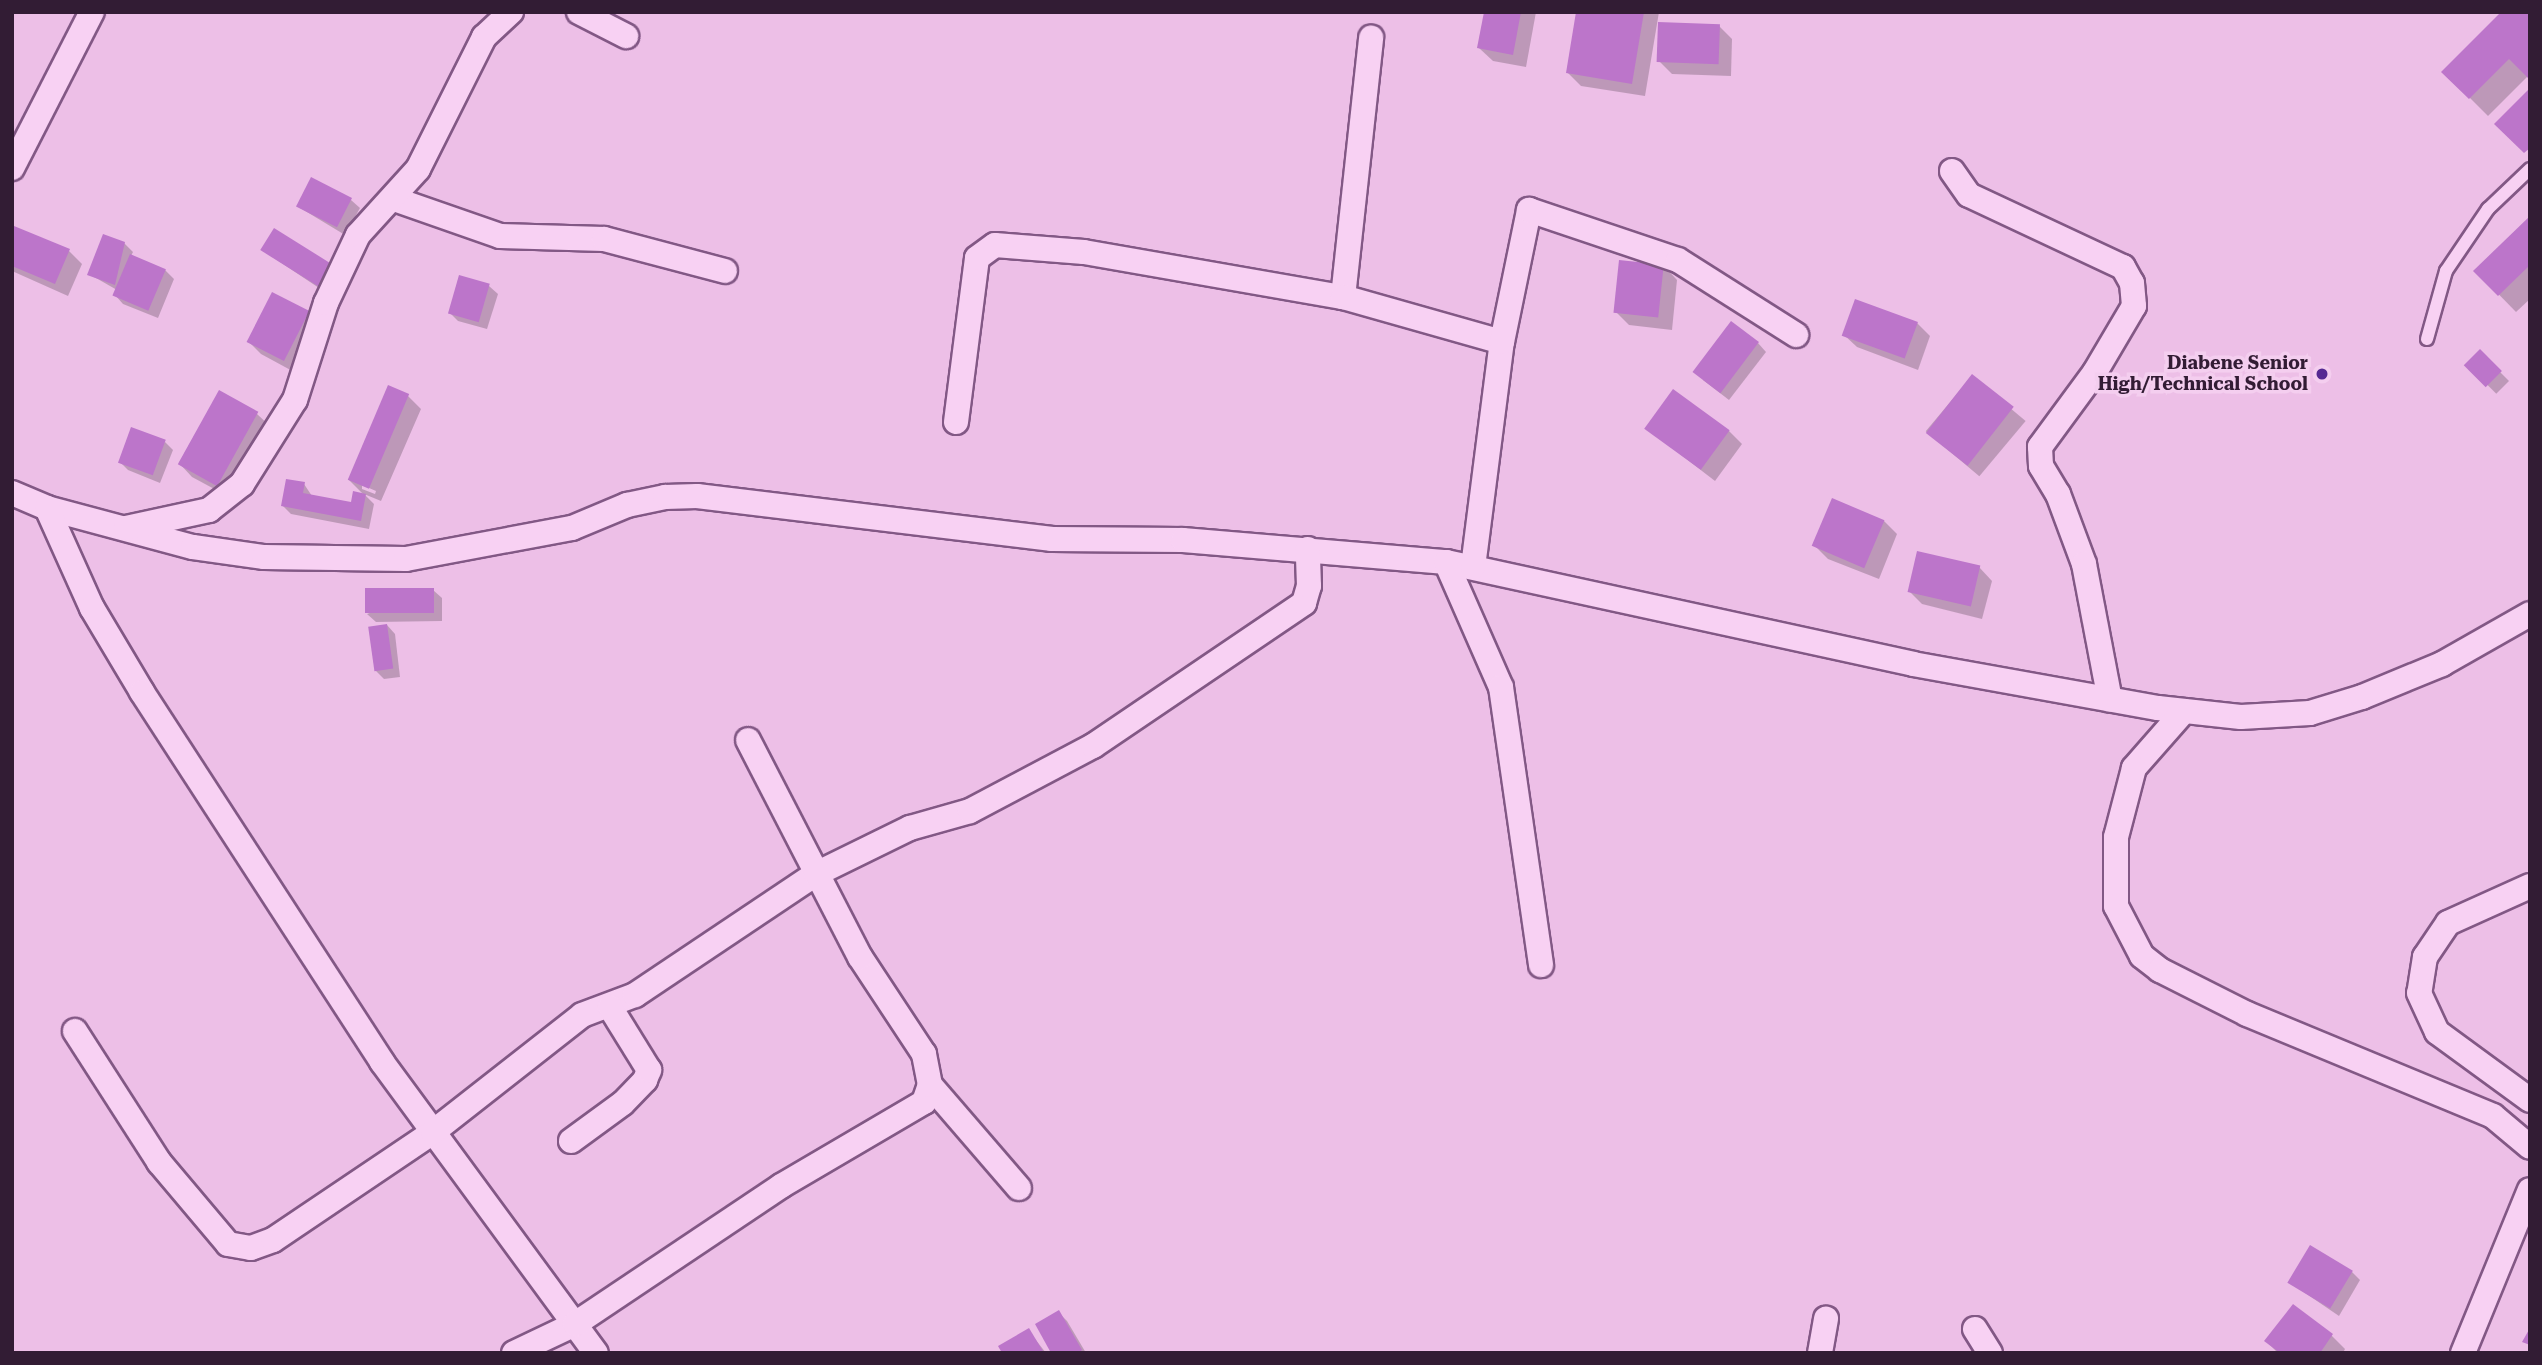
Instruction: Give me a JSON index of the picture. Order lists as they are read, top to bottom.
{
  "places": ["Diabene Senior High/Technical School"]
}
